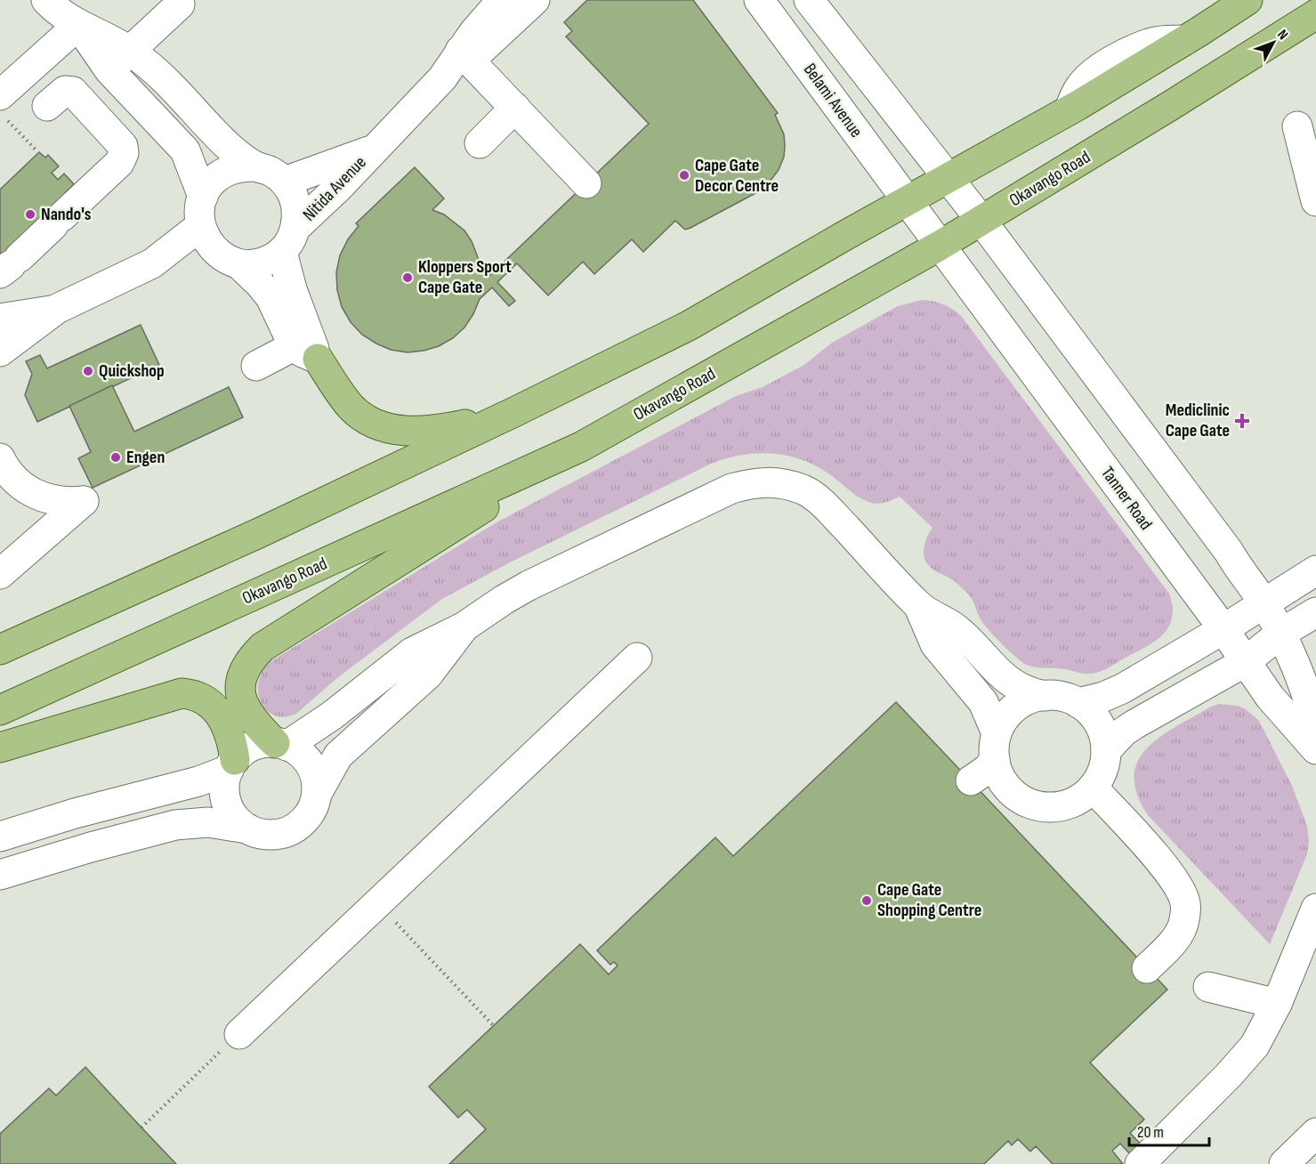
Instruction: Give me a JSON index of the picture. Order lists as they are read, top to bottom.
{
  "streets": {
    "main road": ["Okavango Road"],
    "street": ["Belami Avenue", "Nitida Avenue", "Tanner Road"]
  },
  "crossings": [
    ["Belami Avenue", "Okavango Road"],
    ["Belami Avenue", "Tanner Road"],
    ["Okavango Road", "Tanner Road"]
  ],
  "places": {
    "other": [
      "Cape Gate Decor Centre",
      "Nando's",
      "Kloppers Sport Cape Gate",
      "Quickshop",
      "Engen",
      "Cape Gate Shopping Centre"
    ],
    "health": ["Mediclinic Cape Gate"]
  },
  "scale_bar": "20 m",
  "north": "top right"
}
